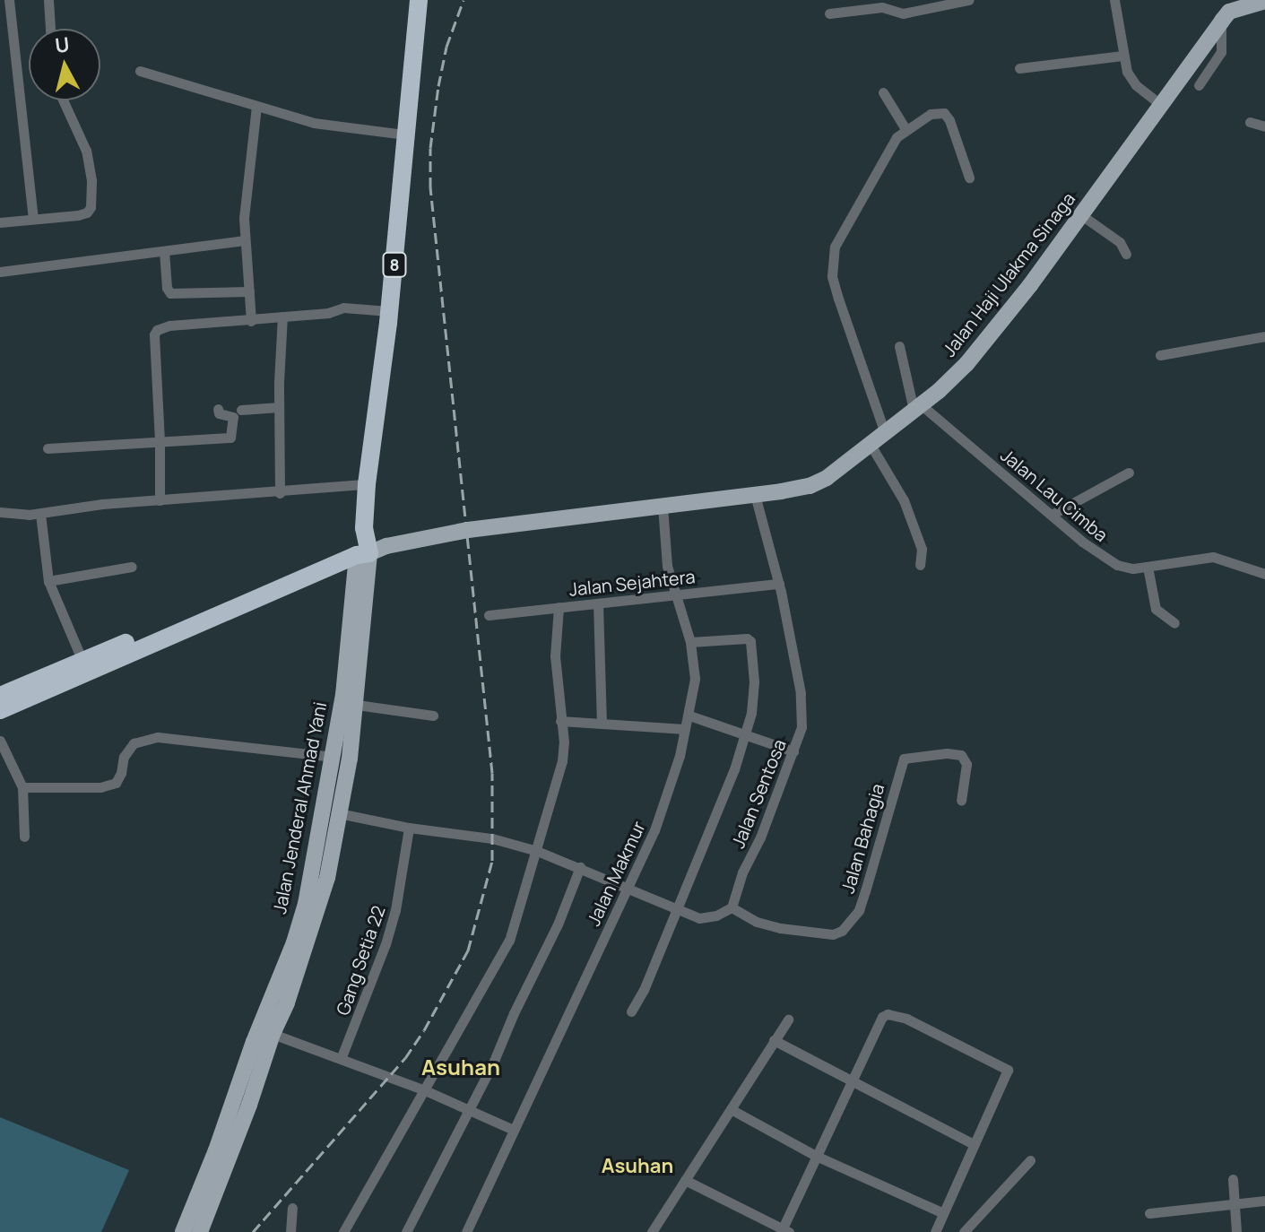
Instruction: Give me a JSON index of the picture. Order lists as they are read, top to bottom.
{
  "streets": {
    "highway": ["8"],
    "main road": ["Jalan Haji Ulakma Sinaga", "Jalan Jenderal Ahmad Yani"],
    "street": [
      "Jalan Lau Cimba",
      "Jalan Sejahtera",
      "Jalan Sentosa",
      "Jalan Bahagia",
      "Jalan Makmur",
      "Gang Setia 22"
    ]
  },
  "crossings": [
    ["8", "Jalan Haji Ulakma Sinaga"],
    ["8", "Jalan Jenderal Ahmad Yani"],
    ["Jalan Haji Ulakma Sinaga", "Jalan Lau Cimba"],
    ["Jalan Haji Ulakma Sinaga", "Jalan Sentosa"],
    ["Jalan Haji Ulakma Sinaga", "Jalan Jenderal Ahmad Yani"],
    ["Jalan Haji Ulakma Sinaga", "Jalan Makmur"],
    ["Jalan Sejahtera", "Jalan Sentosa"],
    ["Jalan Sejahtera", "Jalan Makmur"],
    ["Jalan Sentosa", "Jalan Bahagia"]
  ],
  "districts": ["Asuhan", "Asuhan"],
  "north": "top"
}
